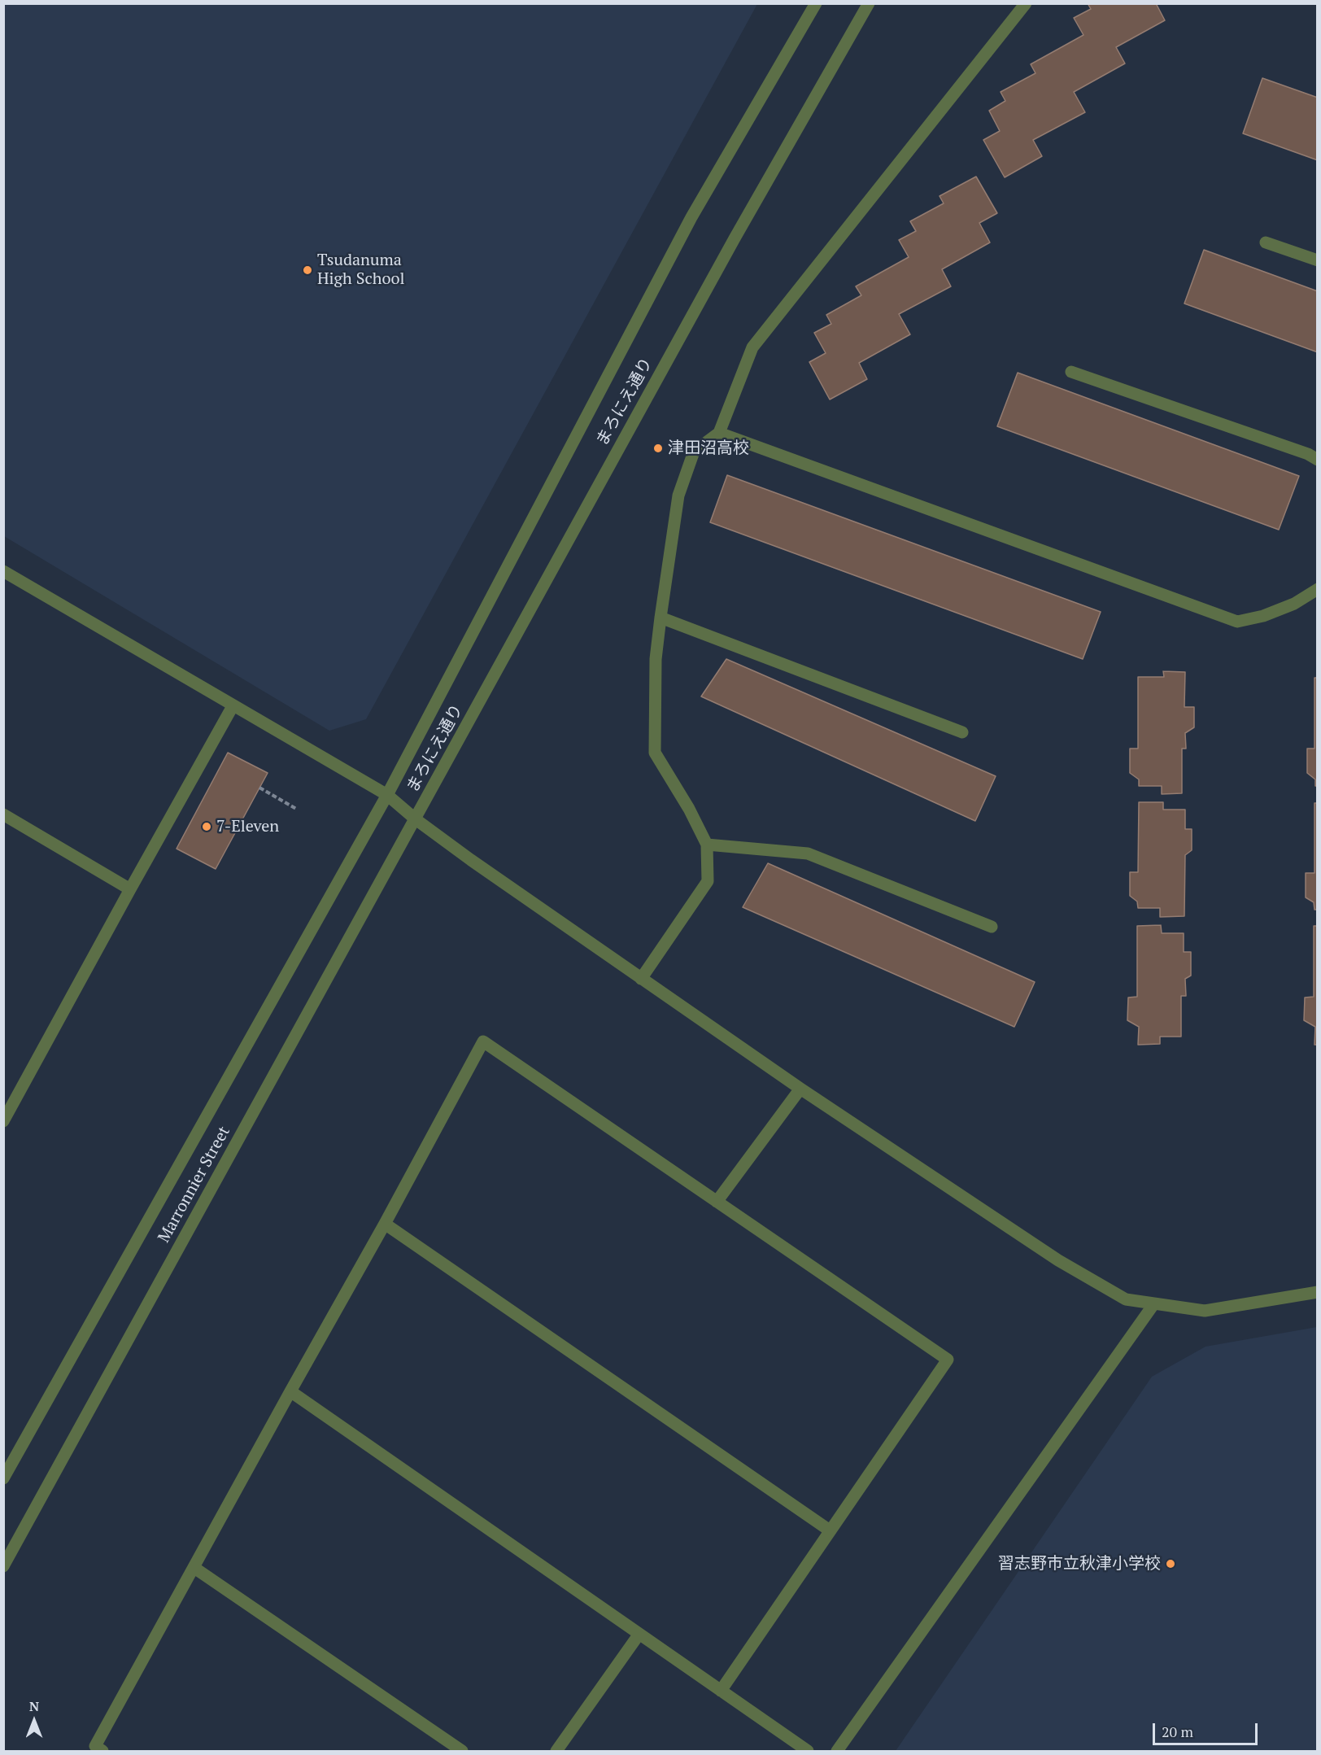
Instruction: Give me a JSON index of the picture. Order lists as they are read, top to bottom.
{
  "streets": {
    "street": ["まろにえ通り", "Marronnier Street"]
  },
  "crossings": [
    ["まろにえ通り", "Marronnier Street"]
  ],
  "places": [
    "Tsudanuma High School",
    "津田沼高校",
    "7-Eleven",
    "習志野市立秋津小学校"
  ],
  "scale_bar": "20 m",
  "north": "top"
}
